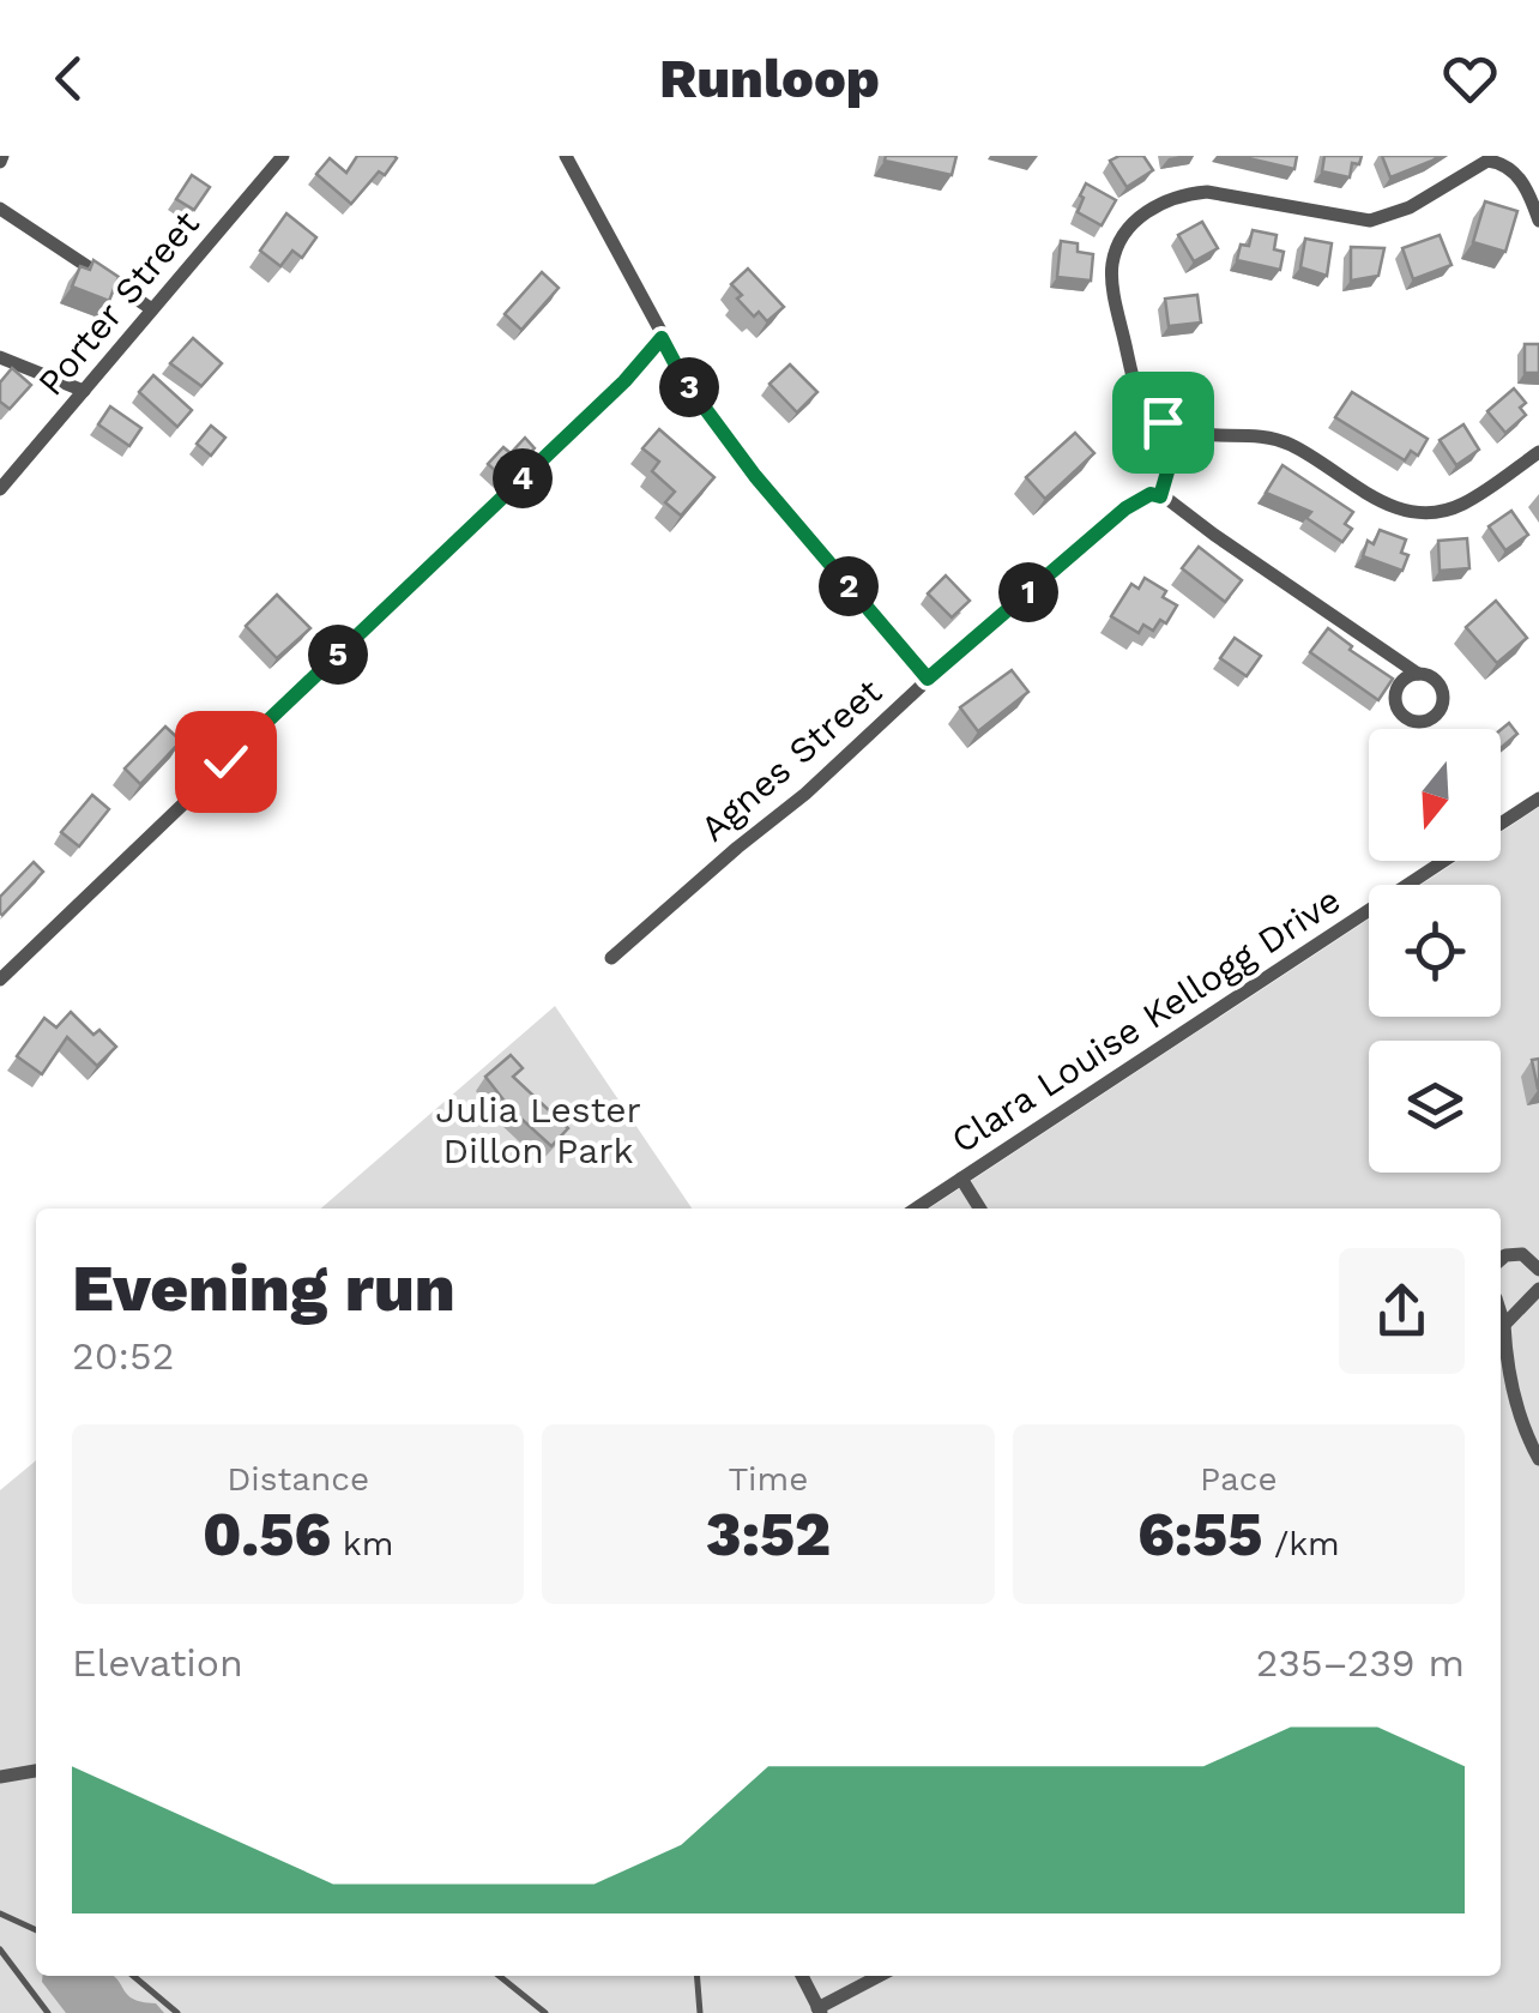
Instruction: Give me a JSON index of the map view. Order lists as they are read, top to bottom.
{
  "streets": {
    "street": ["Porter Street", "Agnes Street", "Clara Louise Kellogg Drive"]
  },
  "parks": ["Julia Lester Dillon Park"],
  "north": "bottom",
  "page": {
    "header": "Runloop",
    "pins": [
      "3",
      "4",
      "2",
      "1",
      "5"
    ],
    "heading": ["Evening run", "20:52"],
    "stats": [
      ["Distance", "0.56 km"],
      ["Time", "3:52"],
      ["Pace", "6:55 /km"]
    ],
    "chart": ["Elevation", "235–239 m"]
  }
}
